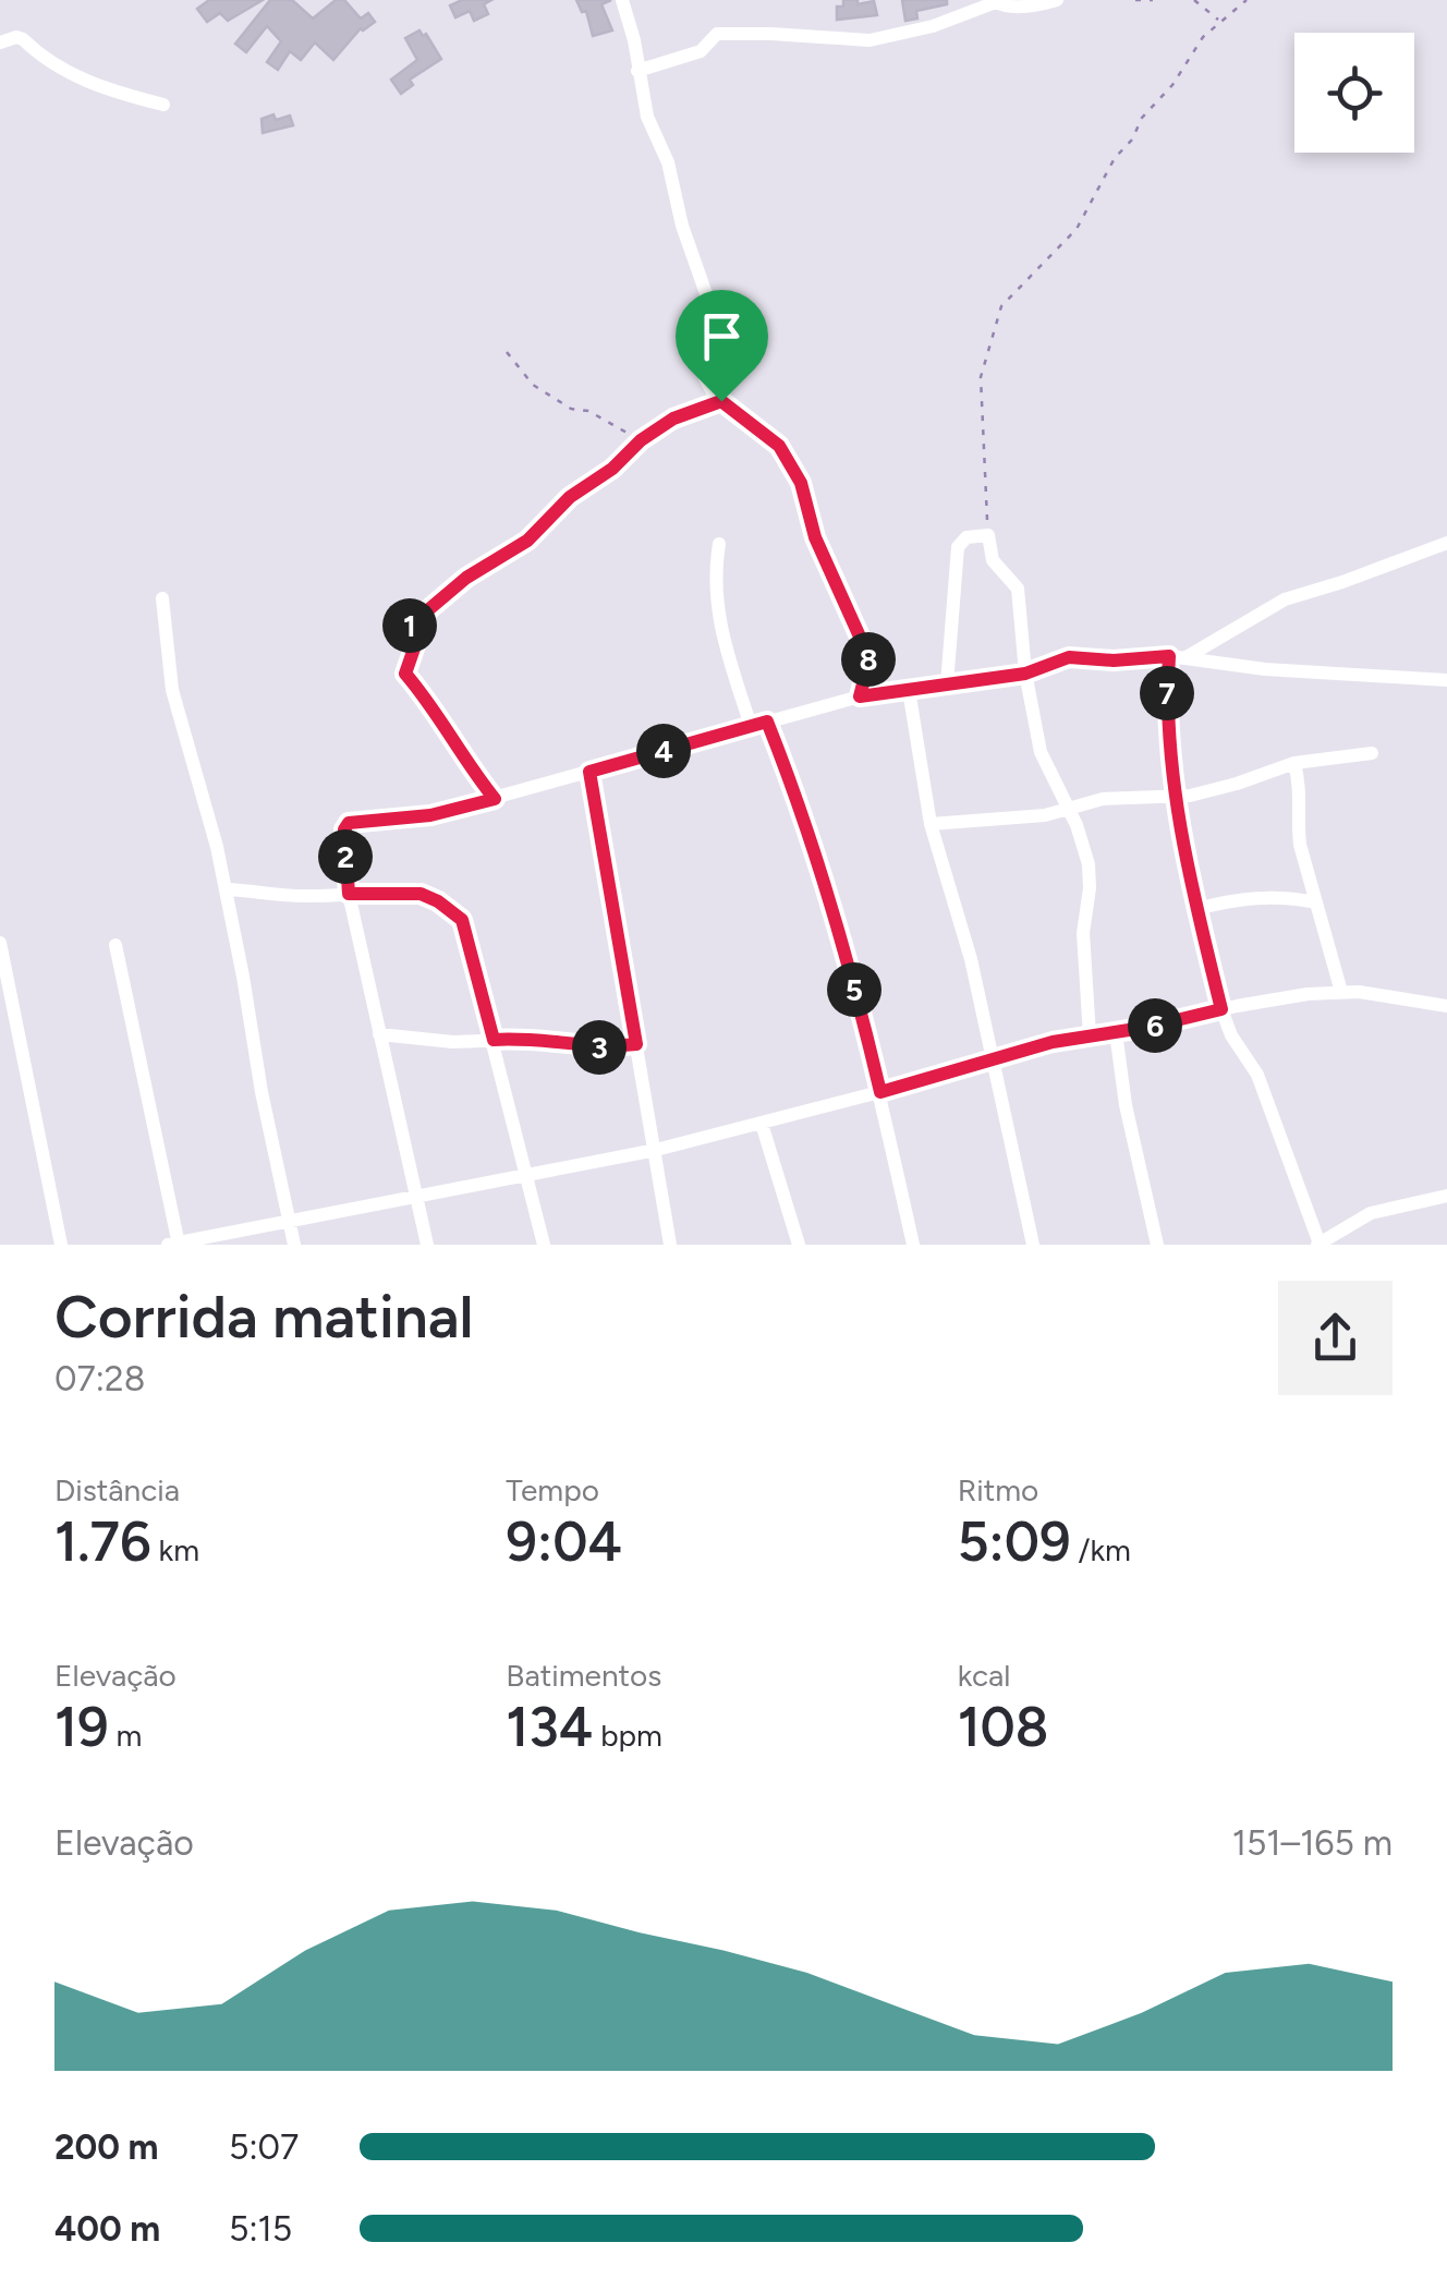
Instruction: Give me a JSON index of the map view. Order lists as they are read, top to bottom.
{
  "page": {
    "pins": [
      "1",
      "8",
      "7",
      "4",
      "2",
      "5",
      "6",
      "3"
    ],
    "heading": ["Corrida matinal", "07:28"],
    "stats": [
      ["Distância", "1.76 km"],
      ["Tempo", "9:04"],
      ["Ritmo", "5:09 /km"],
      ["Elevação", "19 m"],
      ["Batimentos", "134 bpm"],
      ["kcal", "108"]
    ],
    "chart": ["Elevação", "151–165 m"],
    "list": [
      {
        "name": "200 m",
        "note": "5:07"
      },
      {
        "name": "400 m",
        "note": "5:15"
      }
    ]
  }
}
